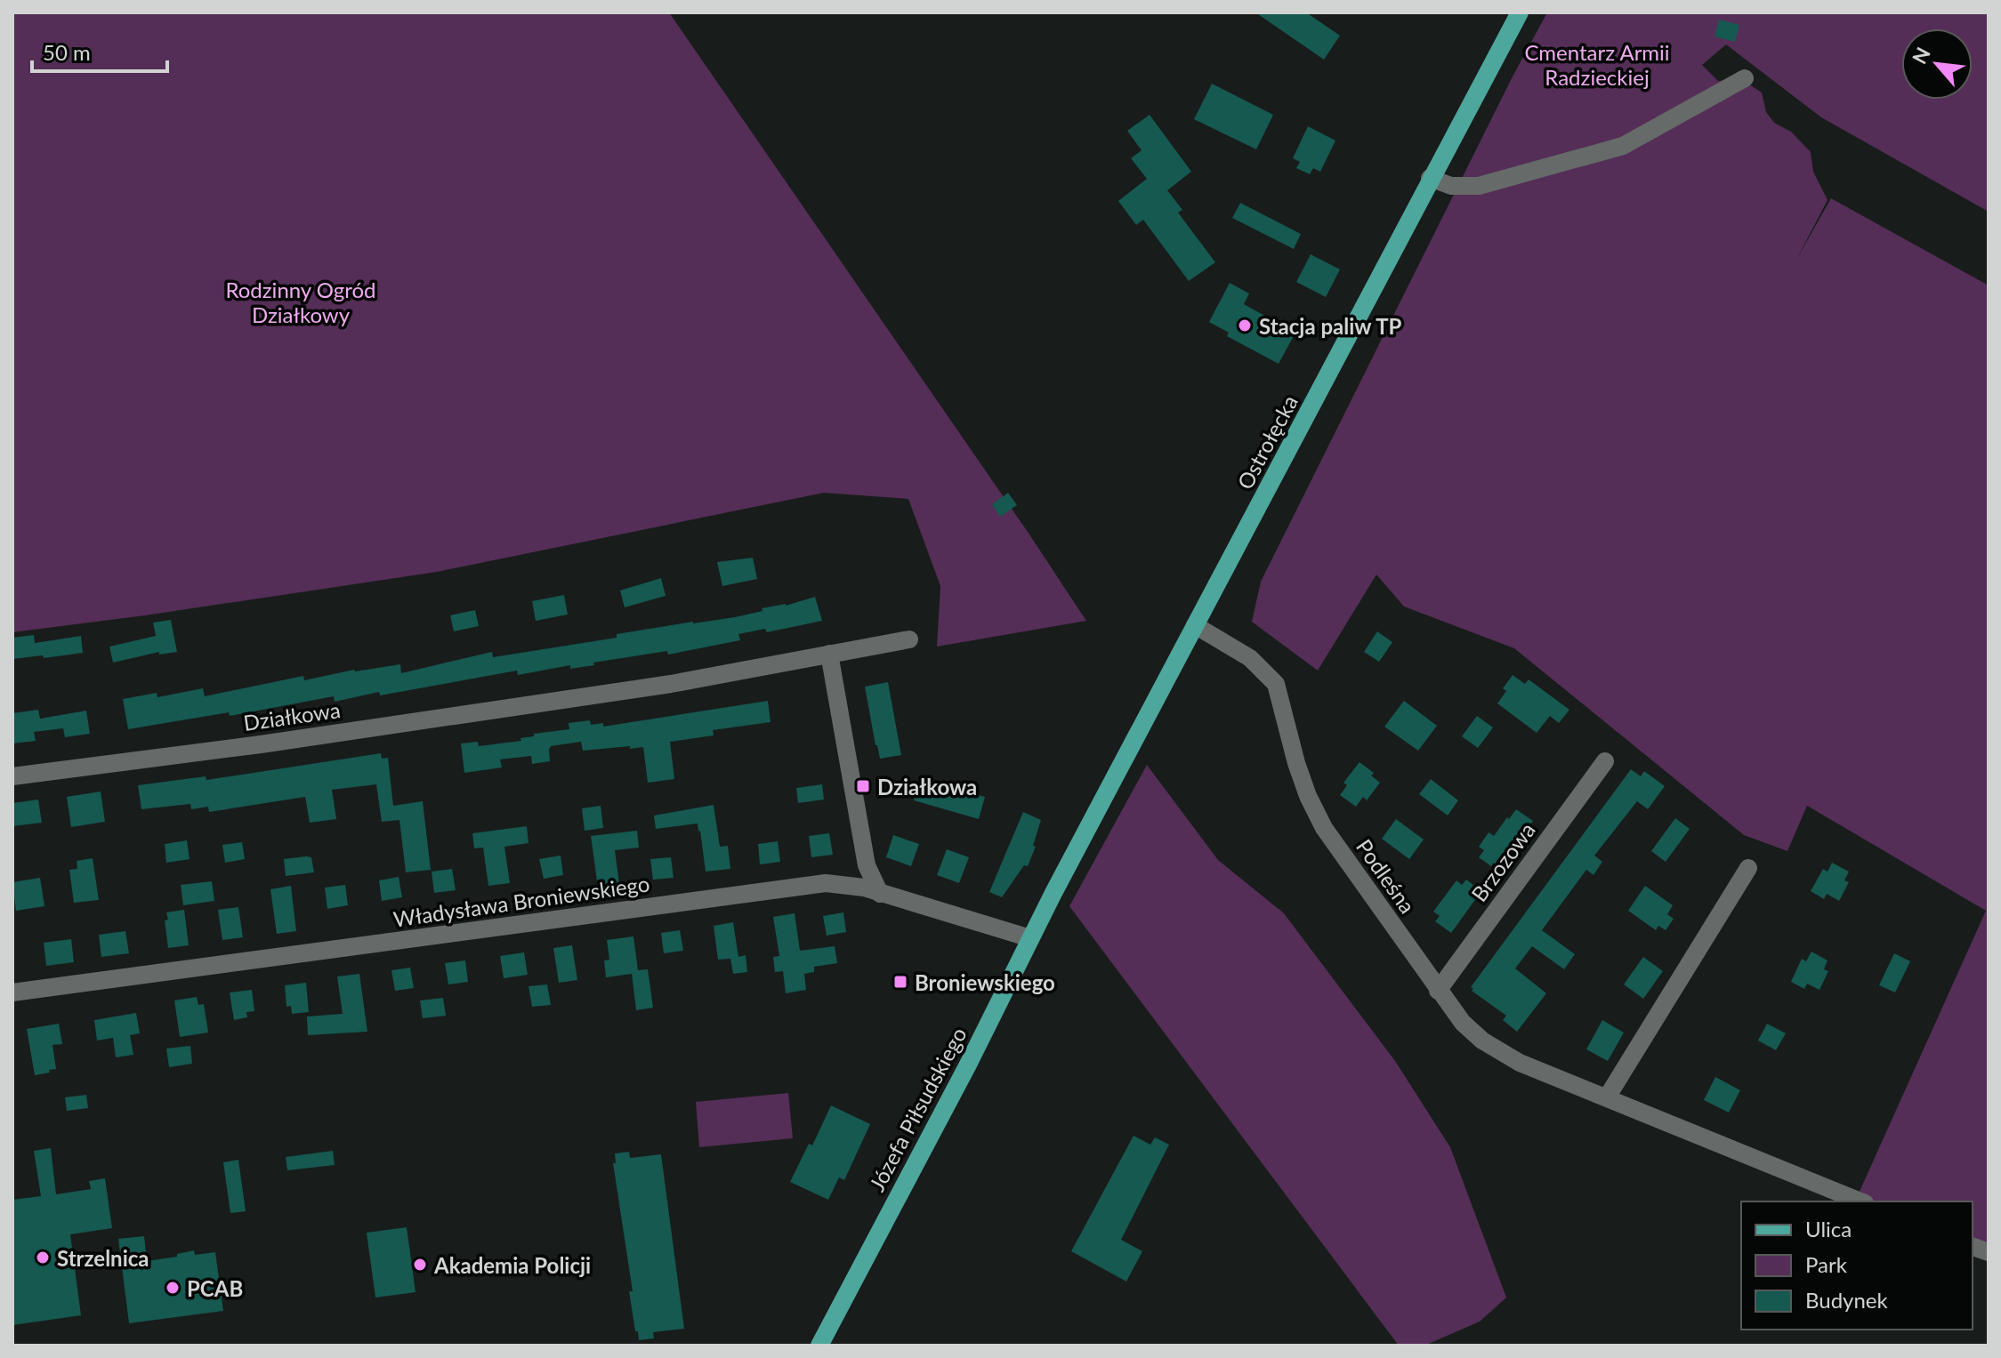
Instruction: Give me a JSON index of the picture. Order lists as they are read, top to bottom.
{
  "streets": {
    "main road": ["Ostrołęcka", "Józefa Piłsudskiego"],
    "street": [
      "Działkowa",
      "Brzozowa",
      "Podleśna",
      "Władysława Broniewskiego"
    ]
  },
  "crossings": [
    ["Ostrołęcka", "Podleśna"],
    ["Ostrołęcka", "Józefa Piłsudskiego"],
    ["Brzozowa", "Podleśna"],
    ["Władysława Broniewskiego", "Józefa Piłsudskiego"]
  ],
  "parks": ["Cmentarz Armii Radzieckiej", "Rodzinny Ogród Działkowy"],
  "places": {
    "other": [
      "Stacja paliw TP",
      "Strzelnica",
      "Akademia Policji",
      "PCAB"
    ],
    "transit": ["Działkowa", "Broniewskiego"]
  },
  "legend": ["Ulica", "Park", "Budynek"],
  "scale_bar": "50 m",
  "north": "top left"
}
